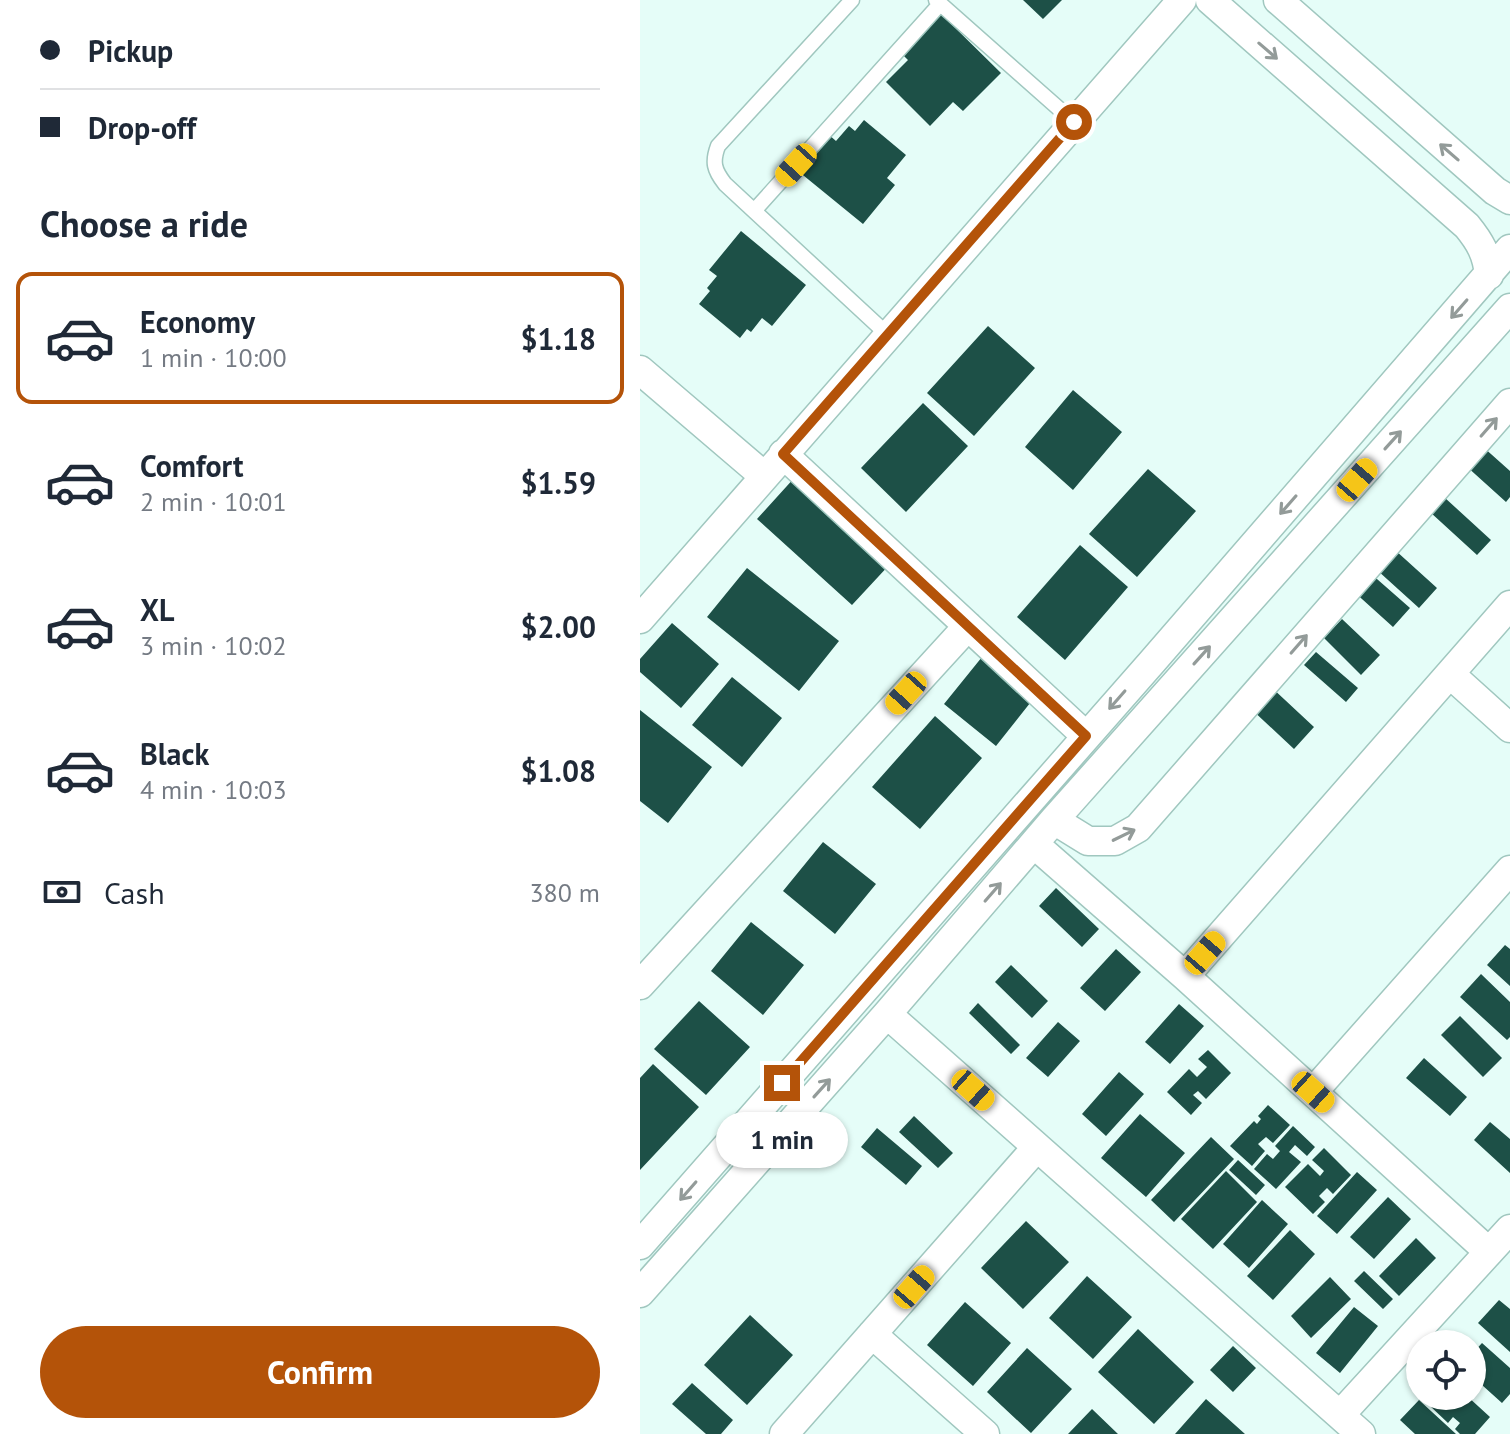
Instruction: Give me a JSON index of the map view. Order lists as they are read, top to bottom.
{
  "page": {
    "banner": ["Pickup", "Drop-off"],
    "heading": "Choose a ride",
    "list": [
      {
        "name": "Economy",
        "note": "1 min · 10:00",
        "value": "$1.18"
      },
      {
        "name": "Comfort",
        "note": "2 min · 10:01",
        "value": "$1.59"
      },
      {
        "name": "XL",
        "note": "3 min · 10:02",
        "value": "$2.00"
      },
      {
        "name": "Black",
        "note": "4 min · 10:03",
        "value": "$1.08"
      }
    ],
    "pay": ["Cash", "380 m"],
    "bubble": "1 min",
    "buttons": "Confirm"
  }
}
